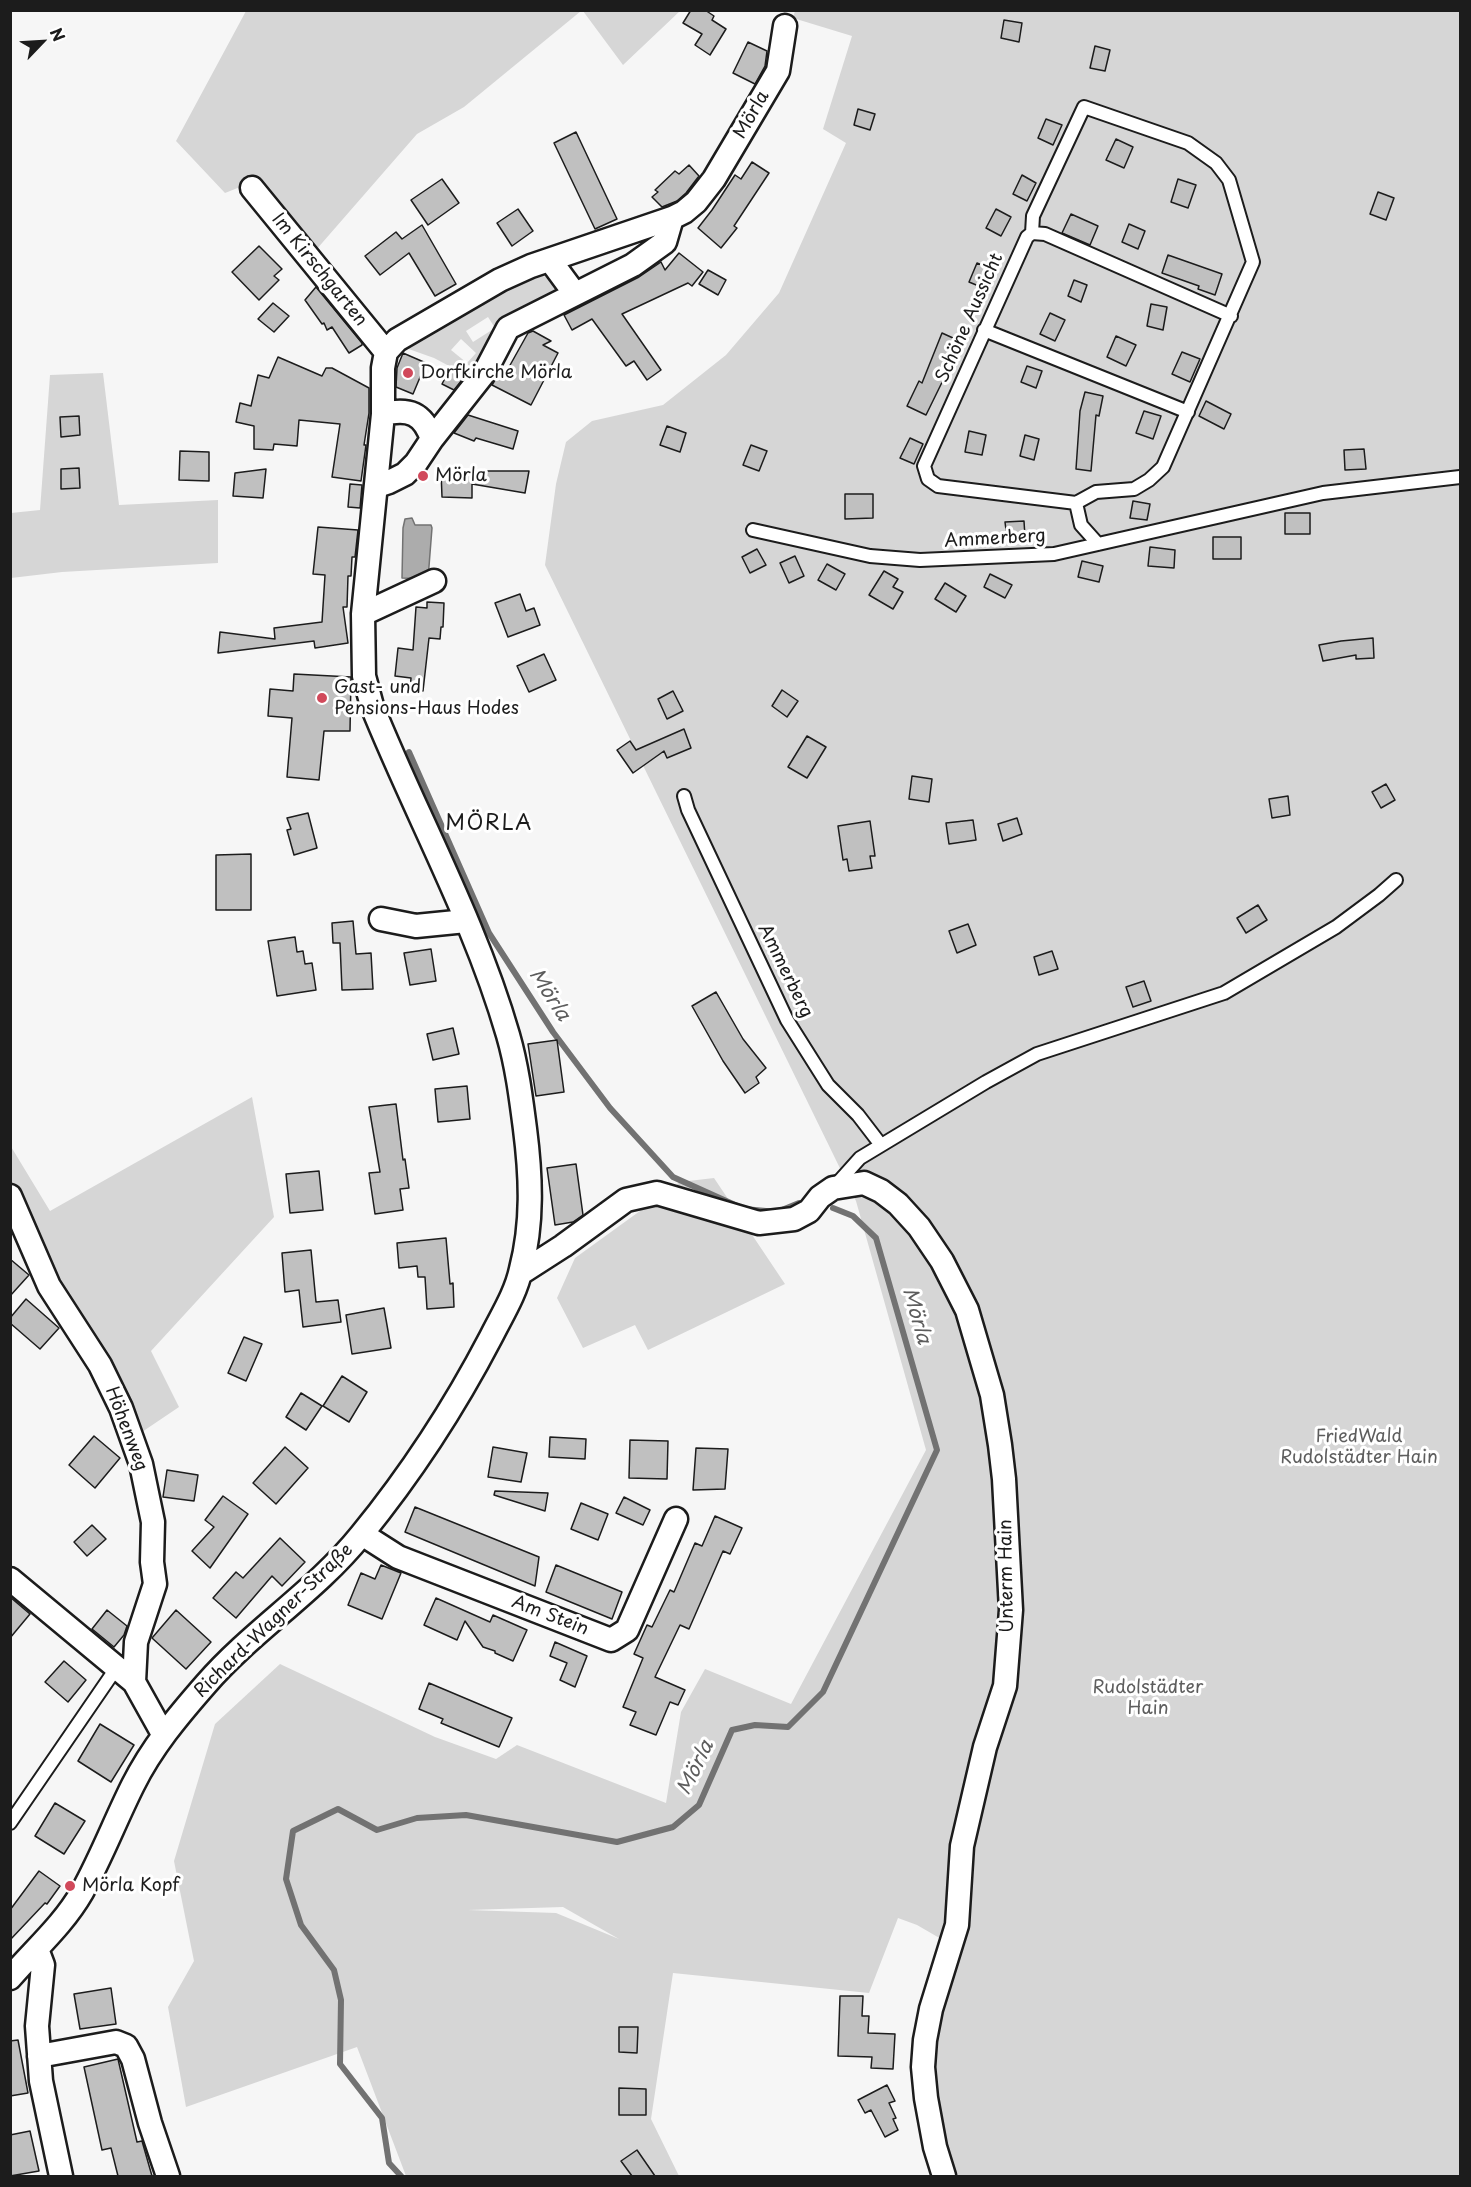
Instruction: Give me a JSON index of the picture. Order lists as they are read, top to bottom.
{
  "streets": {
    "street": [
      "Mörla",
      "Im Kirschgarten",
      "Höhenweg",
      "Unterm Hain",
      "Am Stein",
      "Richard-Wagner-Straße"
    ],
    "lane": ["Schöne Aussicht", "Ammerberg"]
  },
  "crossings": [
    ["Mörla", "Im Kirschgarten"],
    ["Am Stein", "Richard-Wagner-Straße"]
  ],
  "districts": ["MÖRLA"],
  "water": ["Mörla"],
  "parks": ["FriedWald Rudolstädter Hain", "Rudolstädter Hain"],
  "places": [
    "Dorfkirche Mörla",
    "Mörla",
    "Gast- und Pensions-Haus Hodes",
    "Mörla Kopf"
  ],
  "north": "top right"
}
